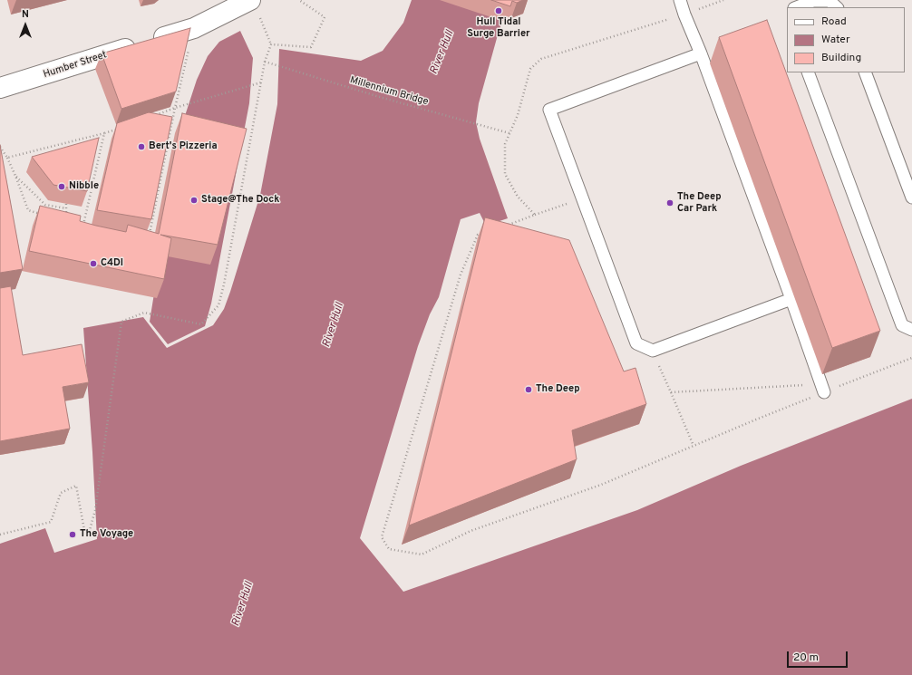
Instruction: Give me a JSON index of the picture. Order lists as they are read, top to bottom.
{
  "streets": {
    "street": ["Humber Street"],
    "path": ["Millennium Bridge"]
  },
  "water": ["River Hull"],
  "places": [
    "Hull Tidal Surge Barrier",
    "Bert's Pizzeria",
    "Nibble",
    "Stage@The Dock",
    "The Deep Car Park",
    "C4DI",
    "The Deep",
    "The Voyage"
  ],
  "legend": ["Road", "Water", "Building"],
  "scale_bar": "20 m",
  "north": "top"
}
